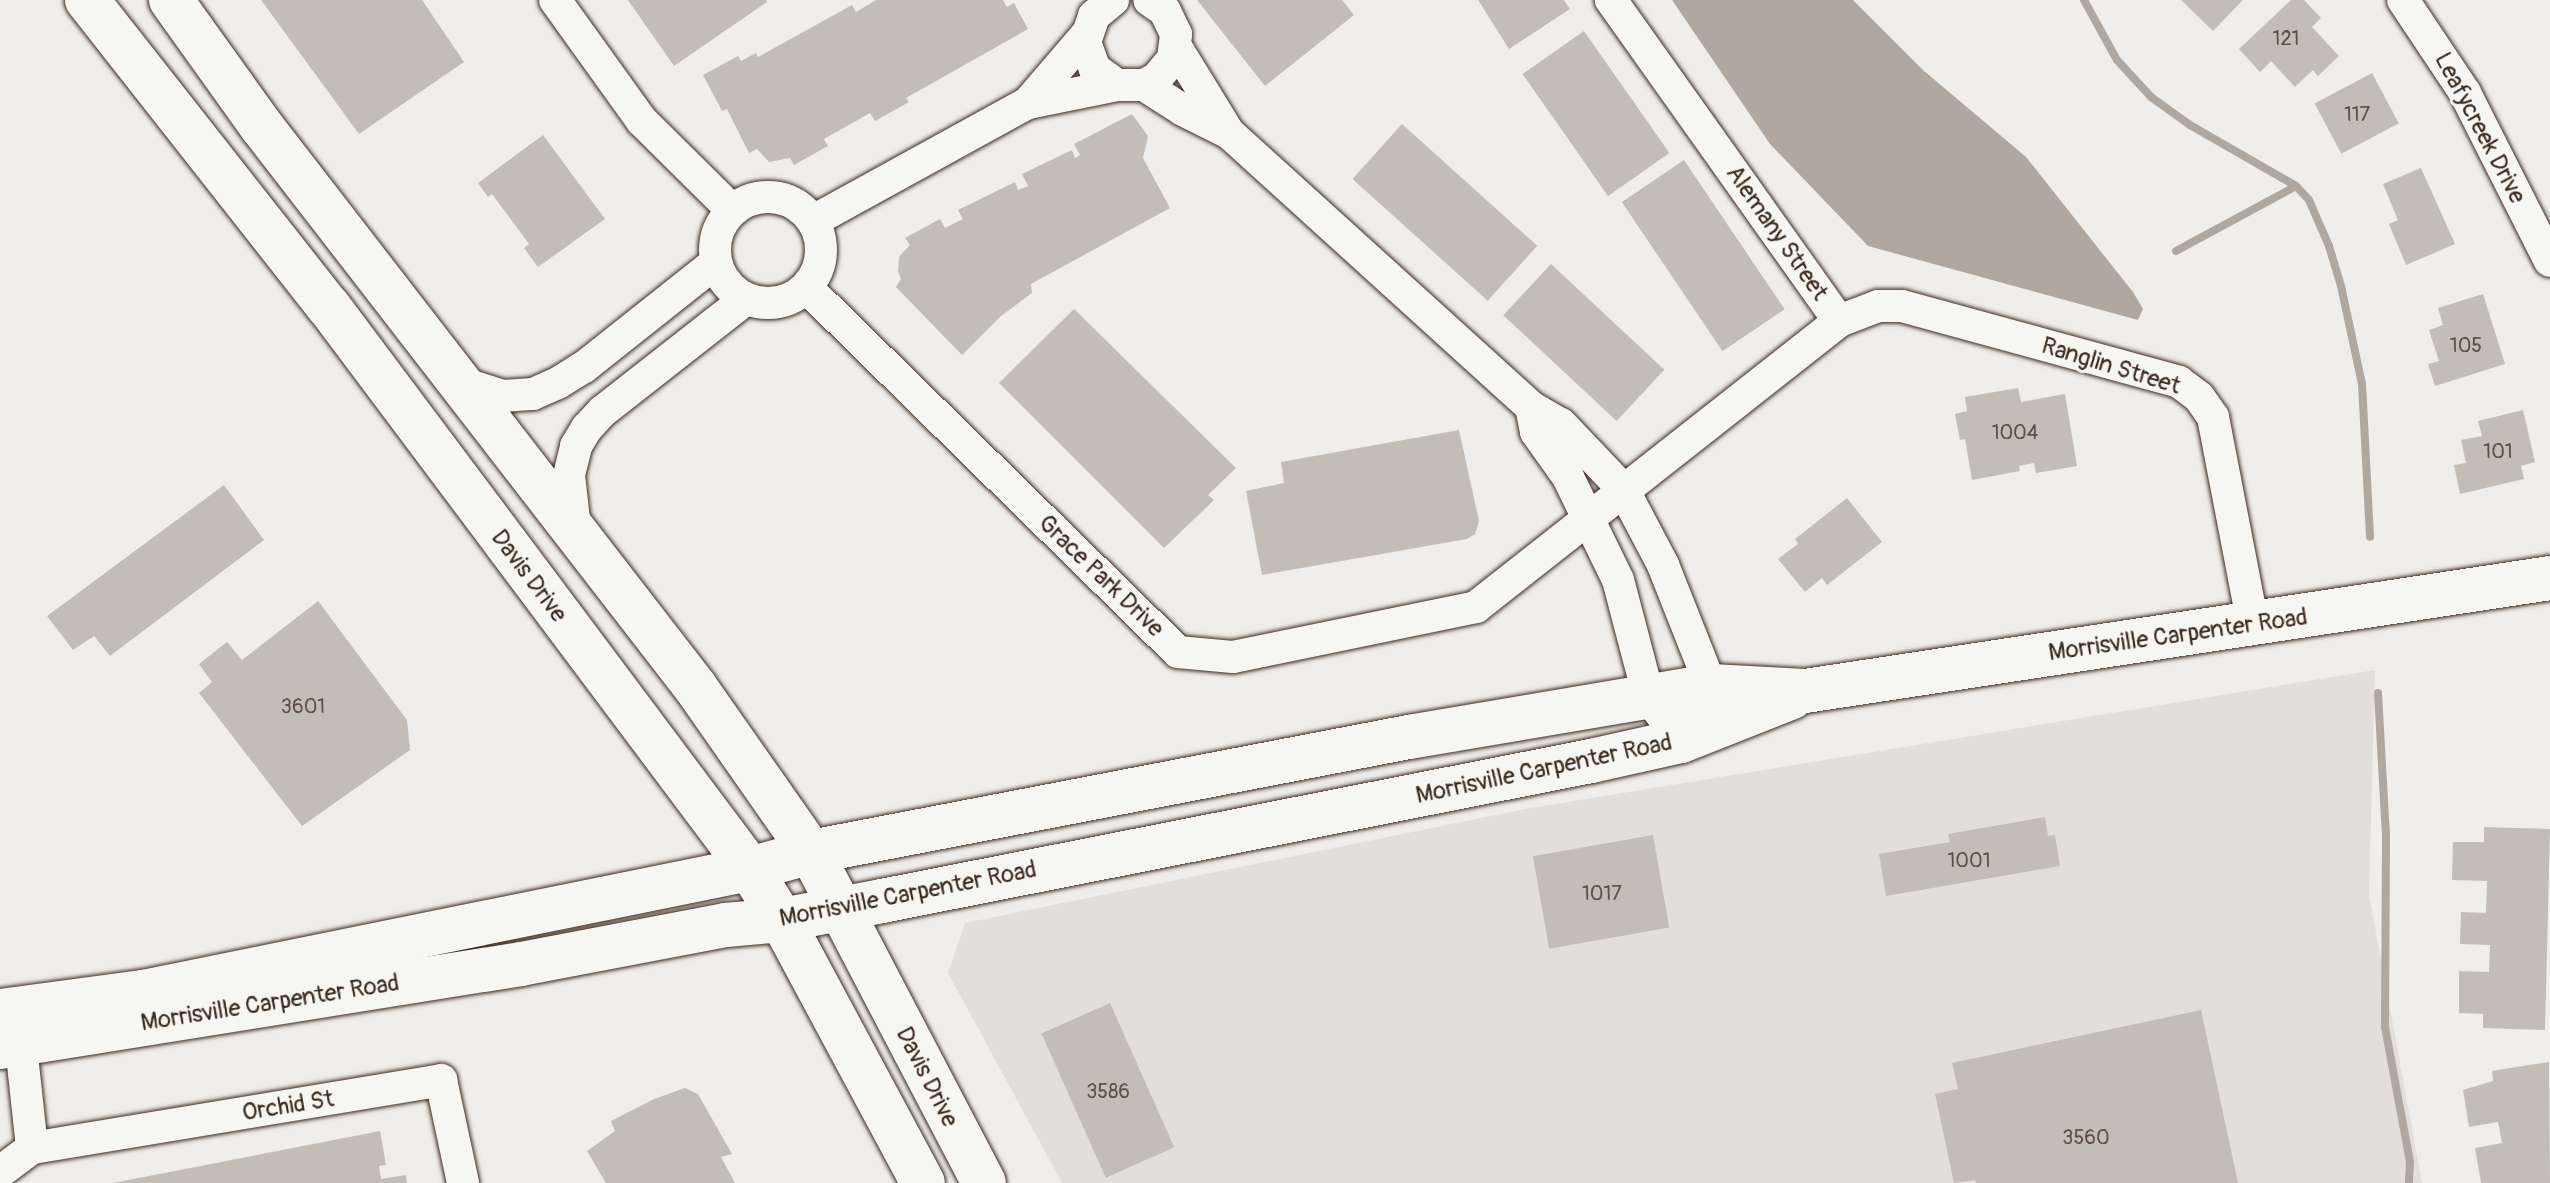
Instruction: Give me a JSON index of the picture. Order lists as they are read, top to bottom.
{
  "streets": {
    "main road": ["Davis Drive", "Morrisville Carpenter Road"],
    "street": [
      "Leafycreek Drive",
      "Alemany Street",
      "Ranglin Street",
      "Grace Park Drive",
      "Orchid St"
    ]
  },
  "crossings": [
    ["Alemany Street", "Ranglin Street"],
    ["Alemany Street", "Grace Park Drive"],
    ["Ranglin Street", "Morrisville Carpenter Road"],
    ["Davis Drive", "Morrisville Carpenter Road"]
  ],
  "house_numbers": [
    "121",
    "117",
    "105",
    "1004",
    "101",
    "3601",
    "1001",
    "1017",
    "3586",
    "3560"
  ]
}
